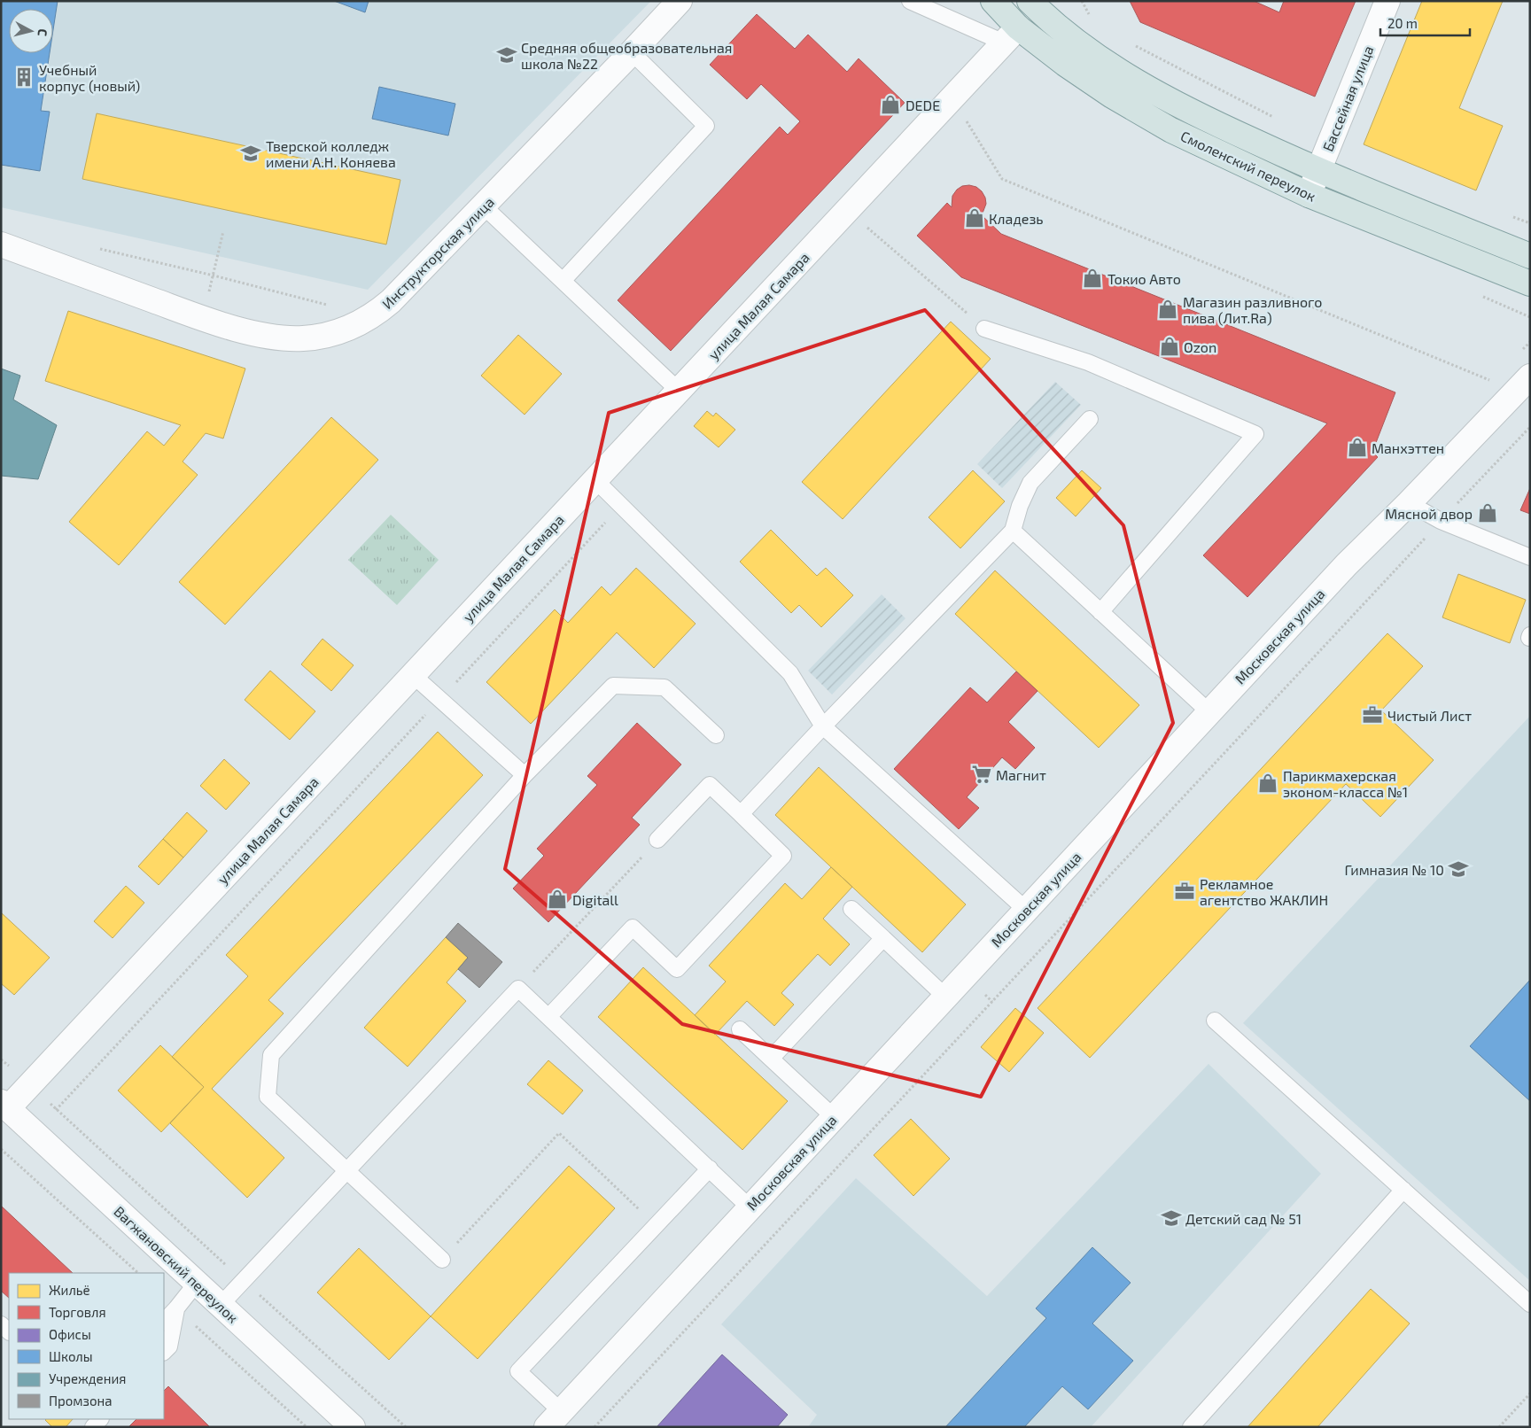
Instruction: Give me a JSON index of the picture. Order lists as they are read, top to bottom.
{
  "streets": {
    "main road": ["Смоленский переулок"],
    "street": [
      "Бассейная улица",
      "Инструкторская улица",
      "улица Малая Самара",
      "Московская улица",
      "Вагжановский переулок"
    ]
  },
  "crossings": [
    ["Бассейная улица", "Смоленский переулок"],
    ["Смоленский переулок", "улица Малая Самара"],
    ["улица Малая Самара", "Вагжановский переулок"]
  ],
  "places": {
    "school or university": [
      "Средняя общеобразовательная школа №22",
      "Тверской колледж имени А.Н. Коняева",
      "Гимназия № 10",
      "Детский сад № 51"
    ],
    "building": ["Учебный корпус (новый)"],
    "shop": [
      "DEDE",
      "Кладезь",
      "Токио Авто",
      "Магазин разливного пива (Лит.Ra)",
      "Ozon",
      "Манхэттен",
      "Мясной двор",
      "Парикмахерская эконом-класса №1",
      "Digitall"
    ],
    "office": ["Чистый Лист", "Рекламное агентство ЖАКЛИН"],
    "supermarket": ["Магнит"]
  },
  "legend": [
    "Жильё",
    "Торговля",
    "Офисы",
    "Школы",
    "Учреждения",
    "Промзона"
  ],
  "scale_bar": "20 m",
  "north": "right"
}
